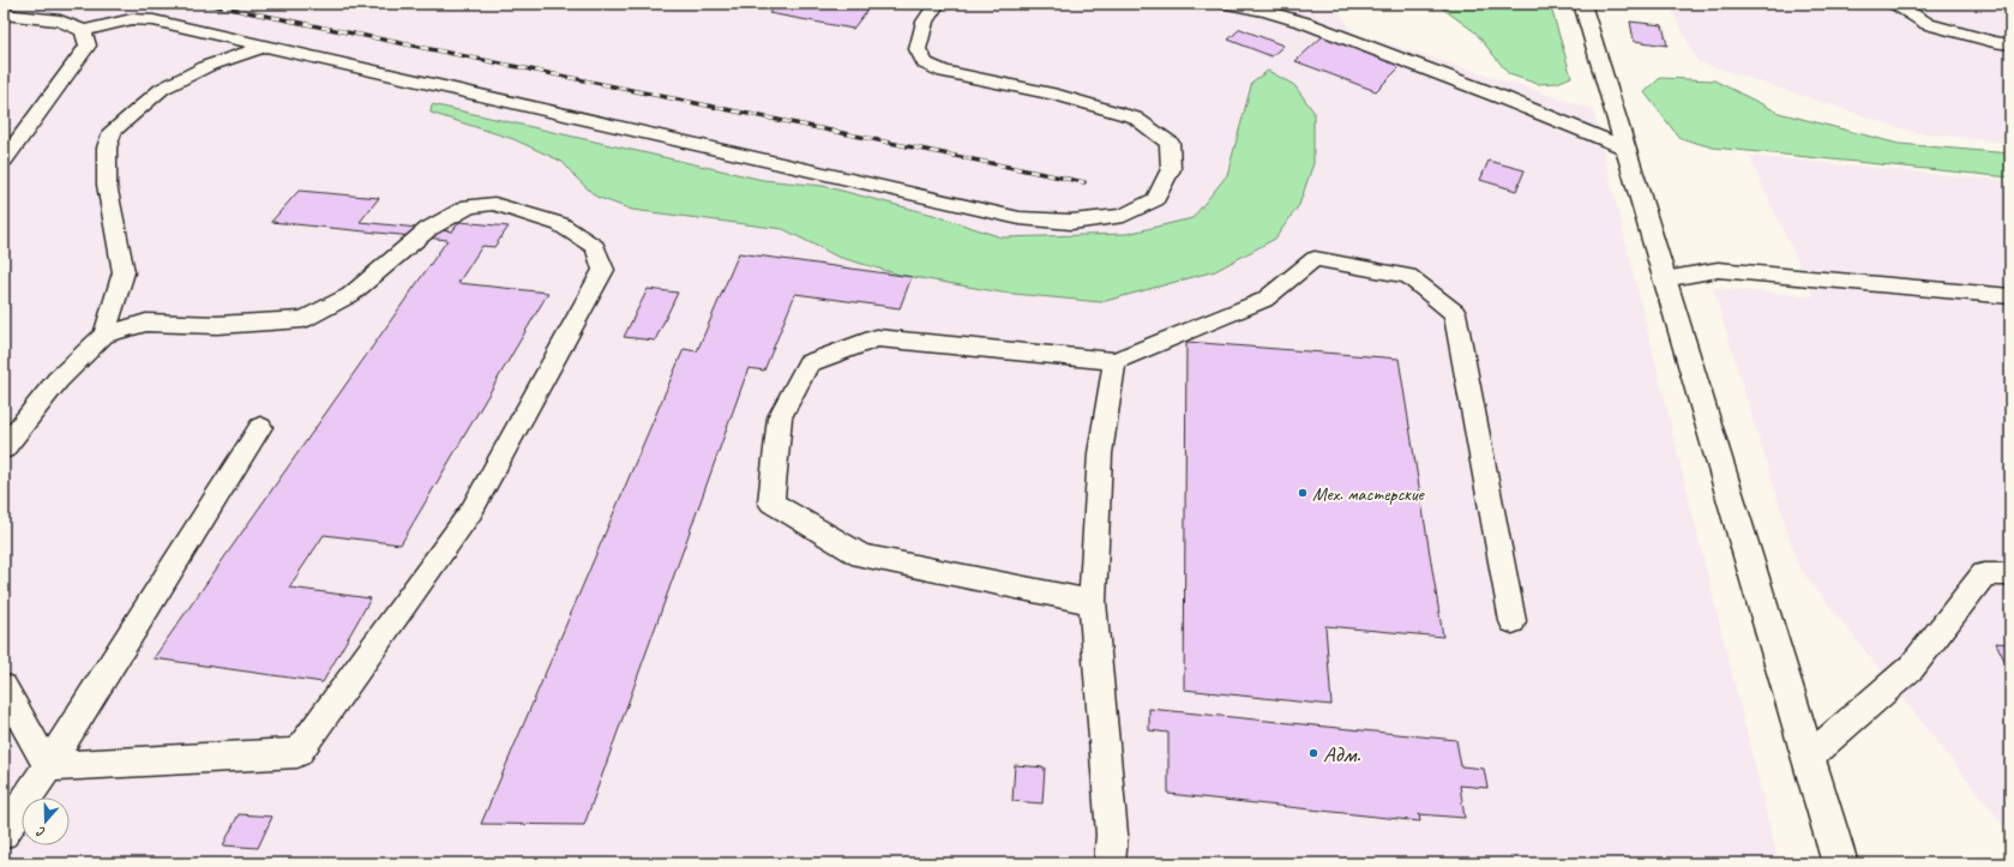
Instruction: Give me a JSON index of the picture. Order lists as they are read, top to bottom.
{
  "places": ["Мех. мастерские", "Адм."],
  "north": "bottom"
}
